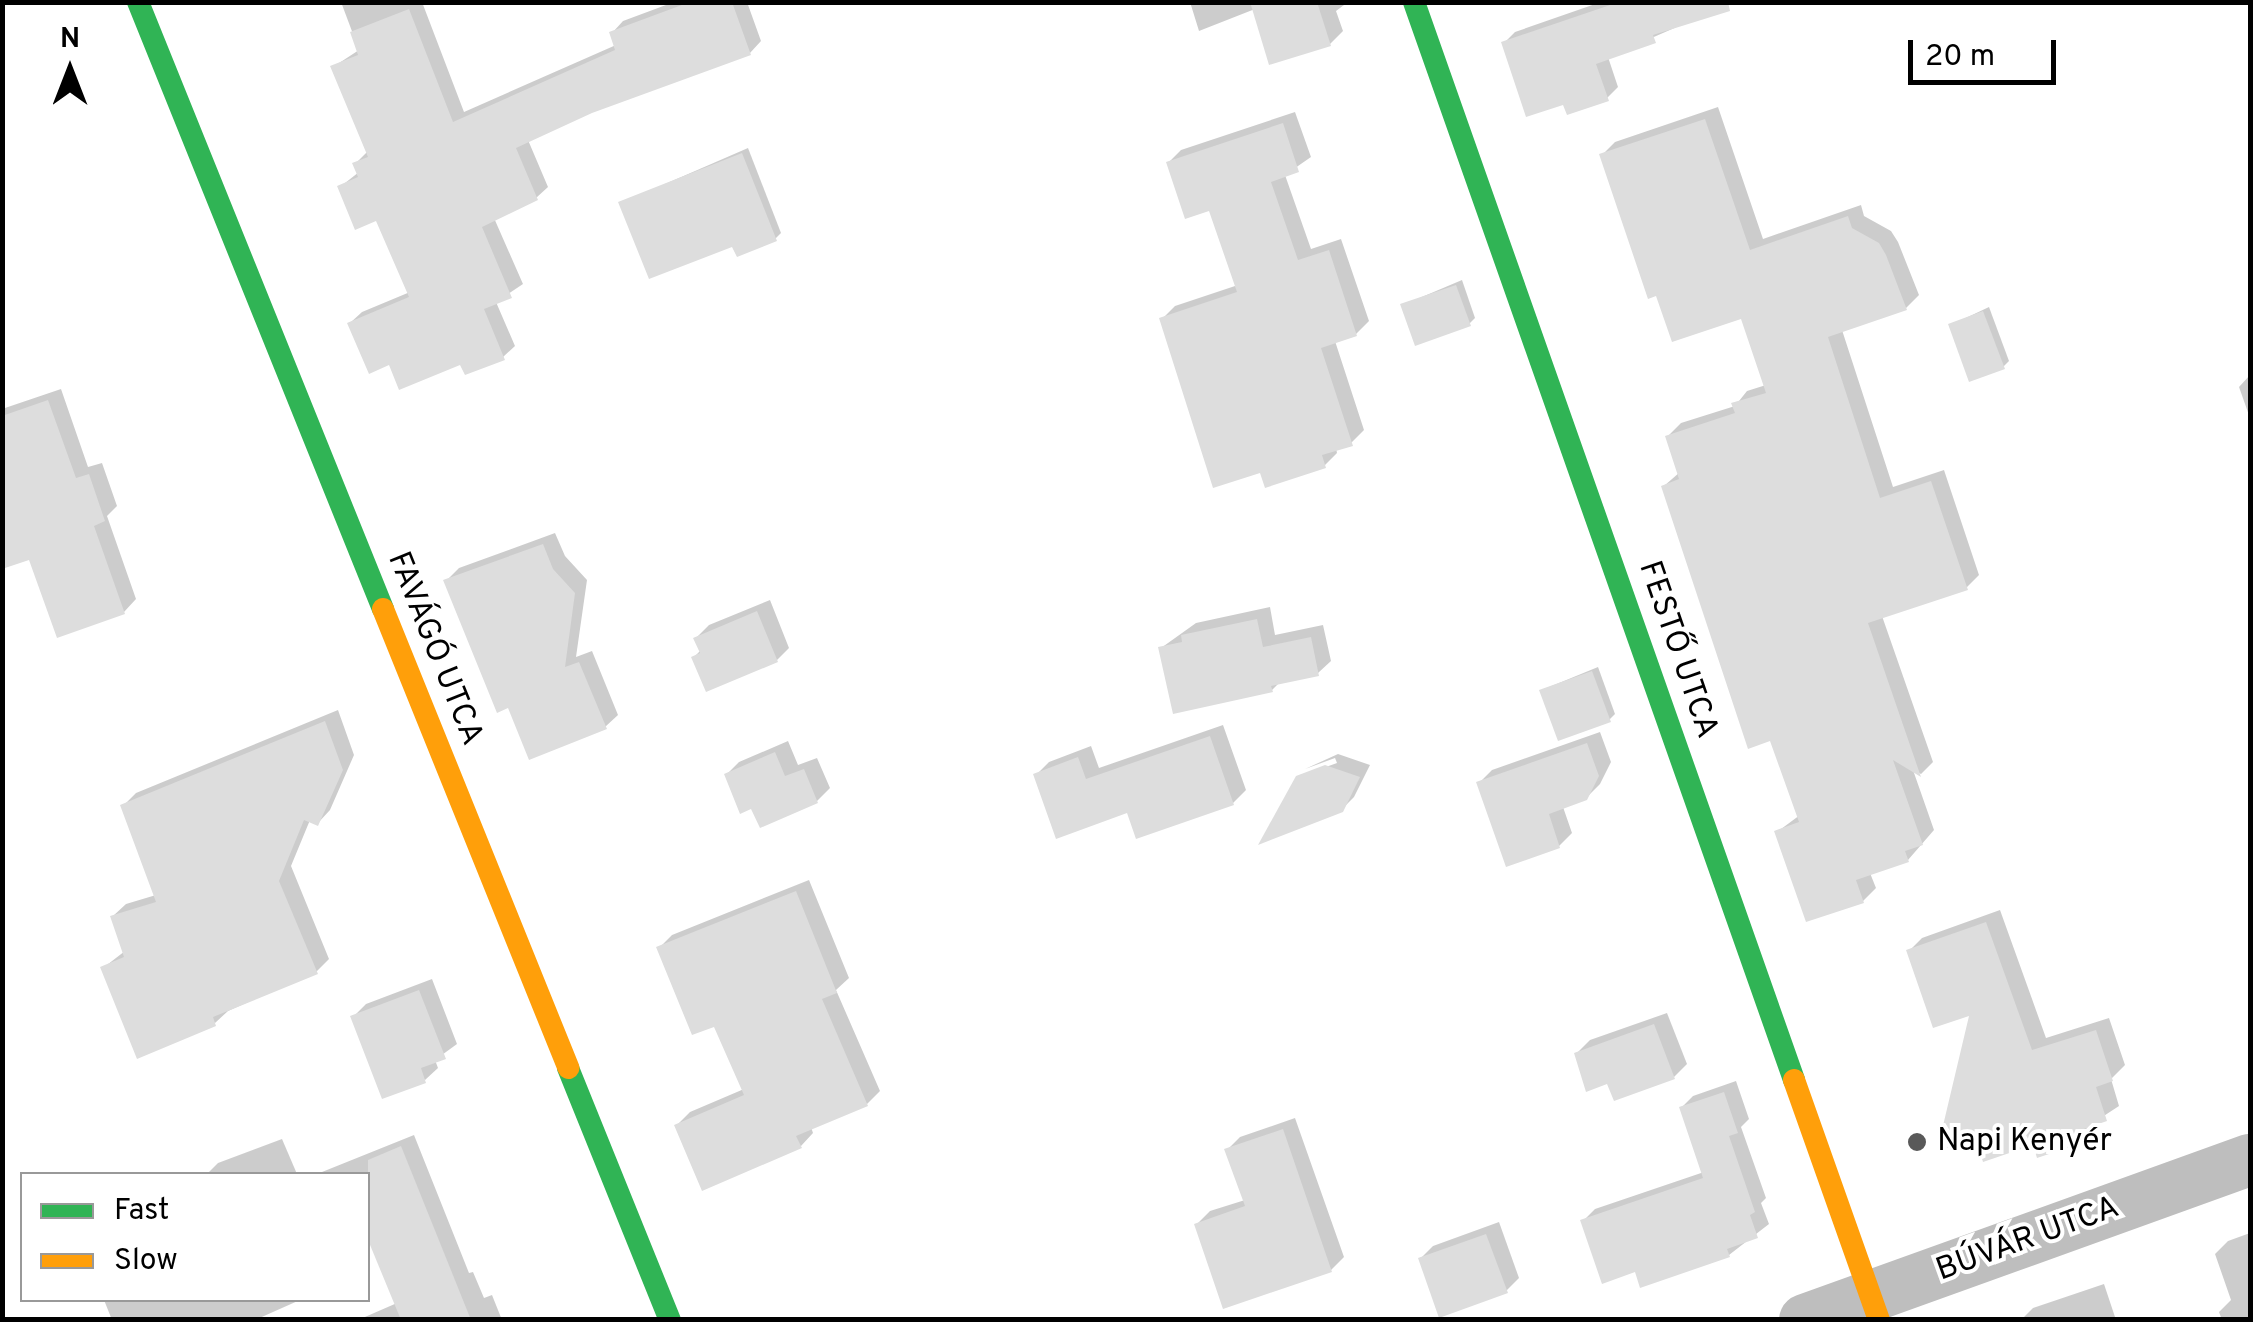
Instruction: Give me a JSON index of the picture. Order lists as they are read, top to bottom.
{
  "streets": {
    "street": ["FAVÁGÓ UTCA", "FESTŐ UTCA", "BÚVÁR UTCA"]
  },
  "crossings": [
    ["FESTŐ UTCA", "BÚVÁR UTCA"]
  ],
  "places": ["Napi Kenyér"],
  "legend": ["Fast", "Slow"],
  "scale_bar": "20 m",
  "north": "top"
}
